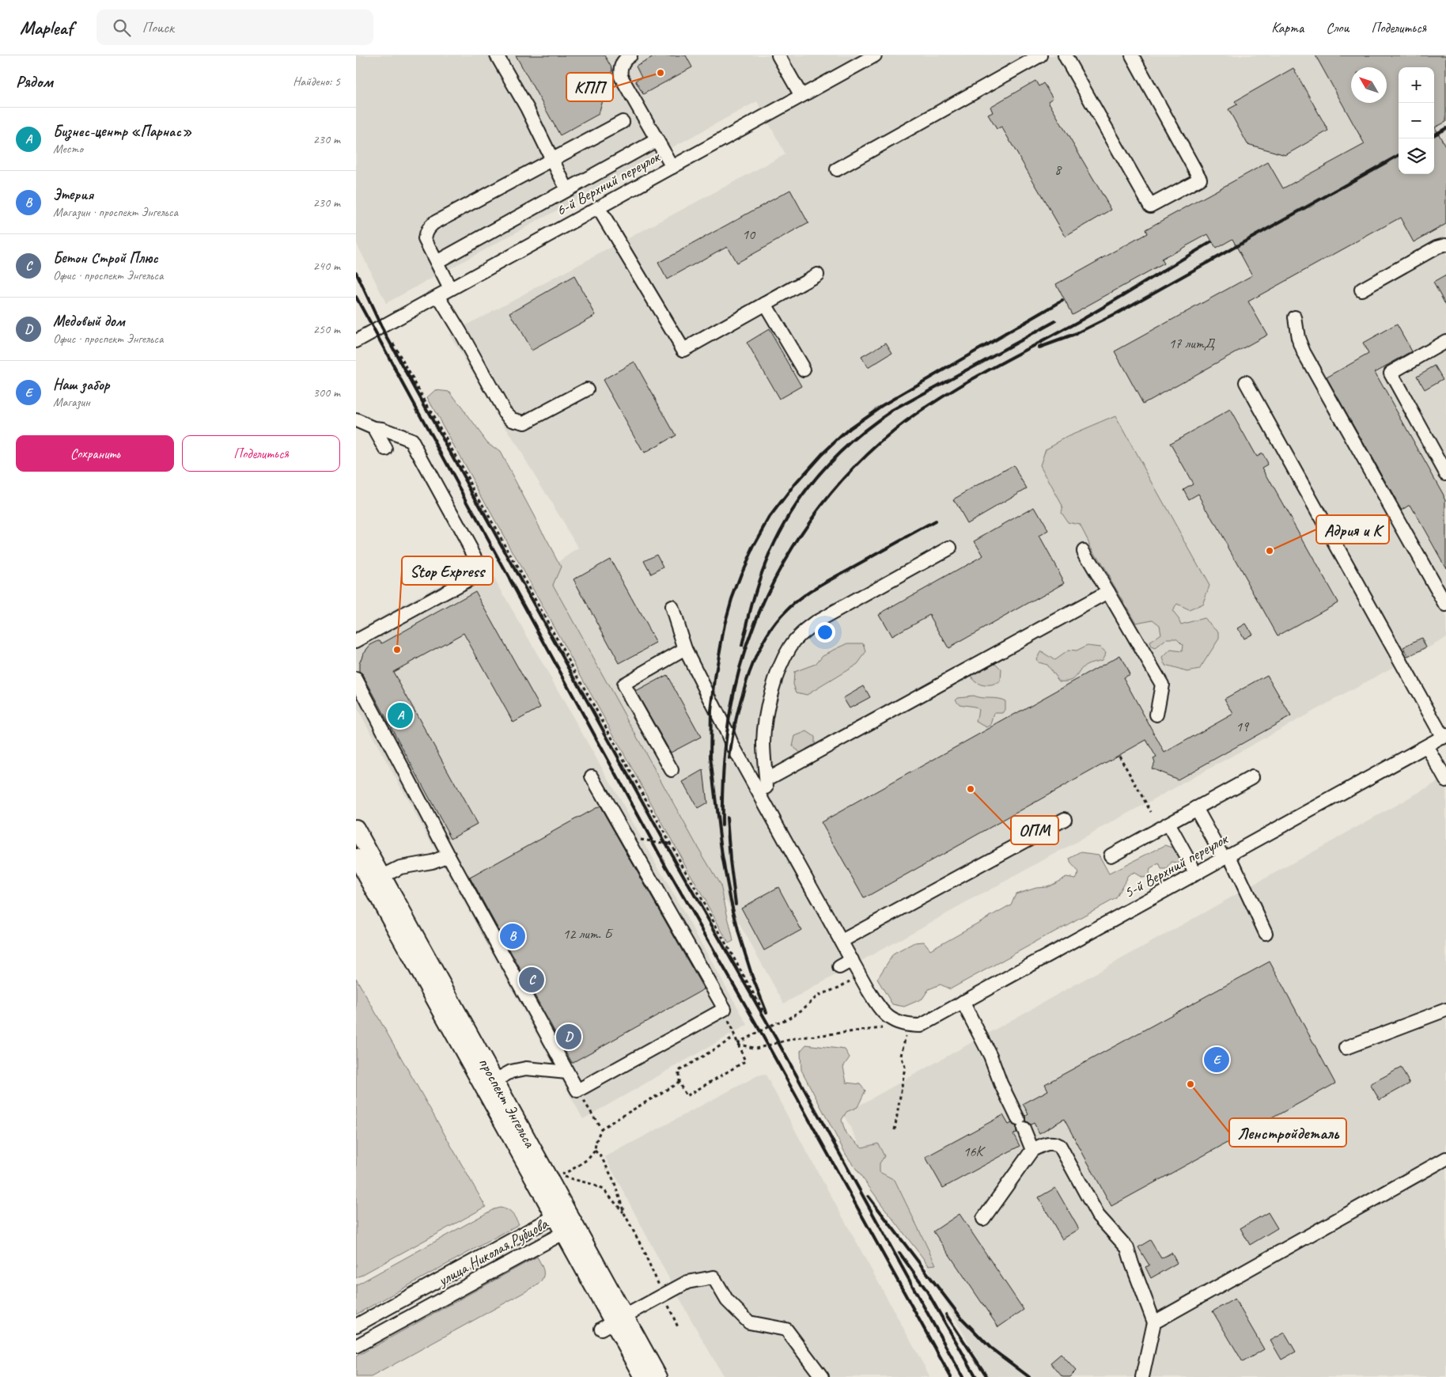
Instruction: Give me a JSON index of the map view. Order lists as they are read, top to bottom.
{
  "streets": {
    "main road": ["проспект Энгельса"],
    "street": ["6-й Верхний переулок", "5-й Верхний переулок", "улица Николая Рубцова"]
  },
  "crossings": [
    ["проспект Энгельса", "улица Николая Рубцова"]
  ],
  "places": [
    "КПП",
    "Адрия и К",
    "Stop Express",
    "ОПМ",
    "Ленстройдеталь"
  ],
  "house_numbers": [
    "8",
    "10",
    "17 литД",
    "19",
    "12 лит. Б",
    "16К"
  ],
  "north": "top left",
  "page": {
    "header": "Mapleaf",
    "search": "Поиск",
    "nav": ["Карта", "Слои", "Поделиться"],
    "heading": ["Рядом", "Найдено: 5"],
    "map_buttons": ["+", "−"],
    "list": [
      {
        "mark": "A",
        "name": "Бизнес-центр «Парнас»",
        "note": "Место",
        "value": "230 m"
      },
      {
        "mark": "B",
        "name": "Этерия",
        "note": "Магазин · проспект Энгельса",
        "value": "230 m"
      },
      {
        "mark": "C",
        "name": "Бетон Строй Плюс",
        "note": "Офис · проспект Энгельса",
        "value": "240 m"
      },
      {
        "mark": "D",
        "name": "Медовый дом",
        "note": "Офис · проспект Энгельса",
        "value": "250 m"
      },
      {
        "mark": "E",
        "name": "Наш забор",
        "note": "Магазин",
        "value": "300 m"
      }
    ],
    "buttons": ["Сохранить", "Поделиться"],
    "pins": [
      "A",
      "B",
      "C",
      "D",
      "E"
    ]
  }
}
